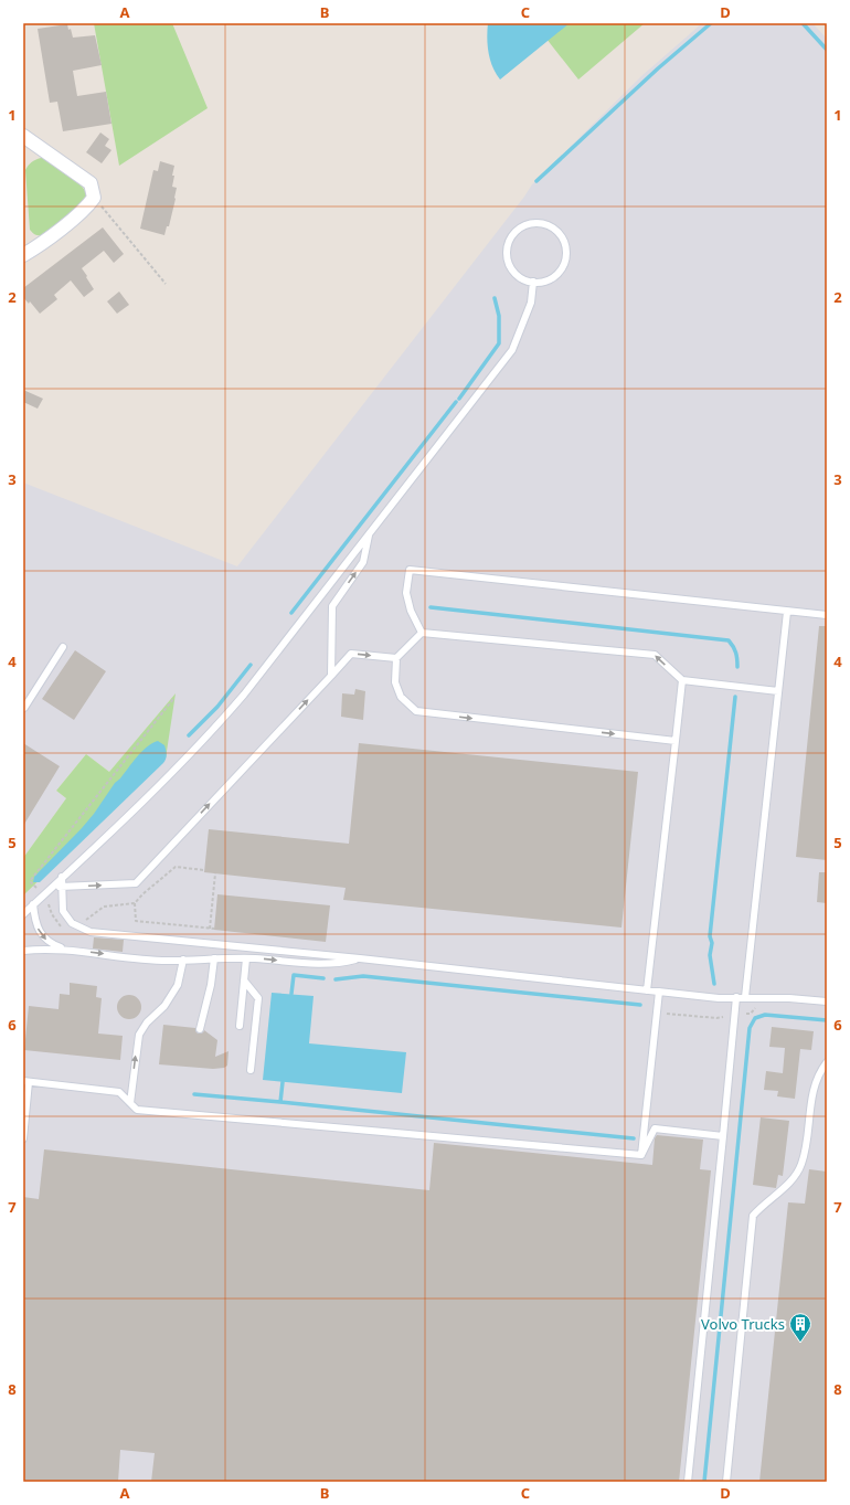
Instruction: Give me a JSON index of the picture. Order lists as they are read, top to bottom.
{
  "places": {
    "building": ["Volvo Trucks"]
  },
  "grid": {
    "columns": [
      "A",
      "B",
      "C",
      "D"
    ],
    "rows": [
      "1",
      "2",
      "3",
      "4",
      "5",
      "6",
      "7",
      "8"
    ]
  }
}
